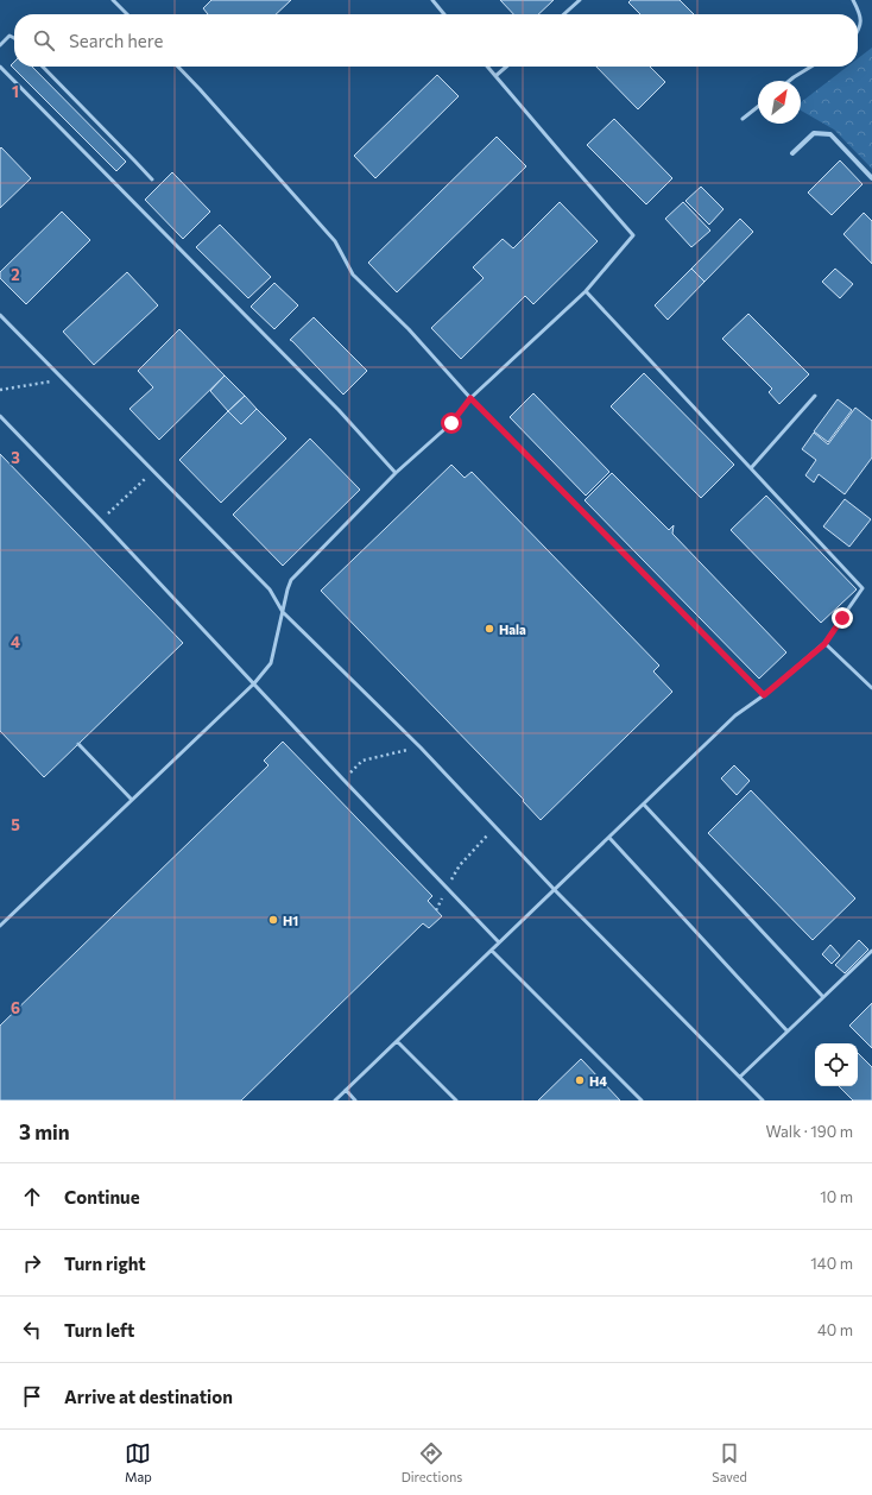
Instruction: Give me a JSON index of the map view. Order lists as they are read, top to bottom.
{
  "places": ["Hala", "H1", "H4"],
  "north": "top right",
  "page": {
    "search": "Search here",
    "heading": ["3 min", "Walk · 190 m"],
    "list": [
      ["Continue", "10 m"],
      ["Turn right", "140 m"],
      ["Turn left", "40 m"],
      "Arrive at destination"
    ],
    "nav": ["Map", "Directions", "Saved"]
  },
  "grid": {
    "rows": [
      "1",
      "2",
      "3",
      "4",
      "5",
      "6"
    ]
  }
}
